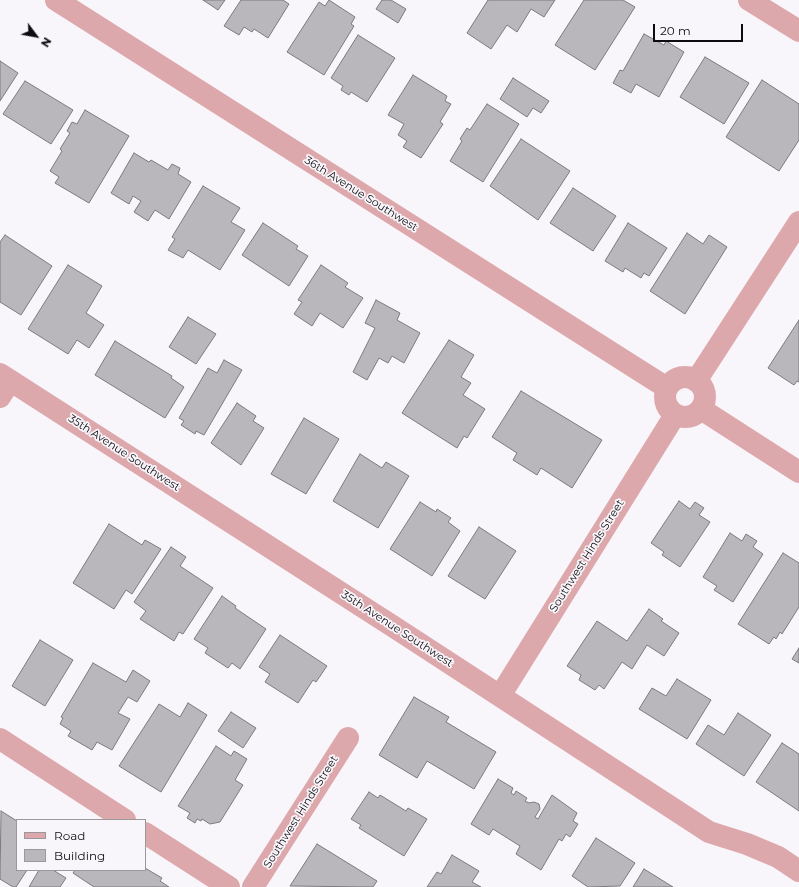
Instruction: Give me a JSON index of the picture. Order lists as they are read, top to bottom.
{
  "streets": {
    "street": ["36th Avenue Southwest", "35th Avenue Southwest", "Southwest Hinds Street"]
  },
  "crossings": [
    ["36th Avenue Southwest", "Southwest Hinds Street"],
    ["35th Avenue Southwest", "Southwest Hinds Street"]
  ],
  "legend": ["Road", "Building"],
  "scale_bar": "20 m",
  "north": "bottom right"
}
